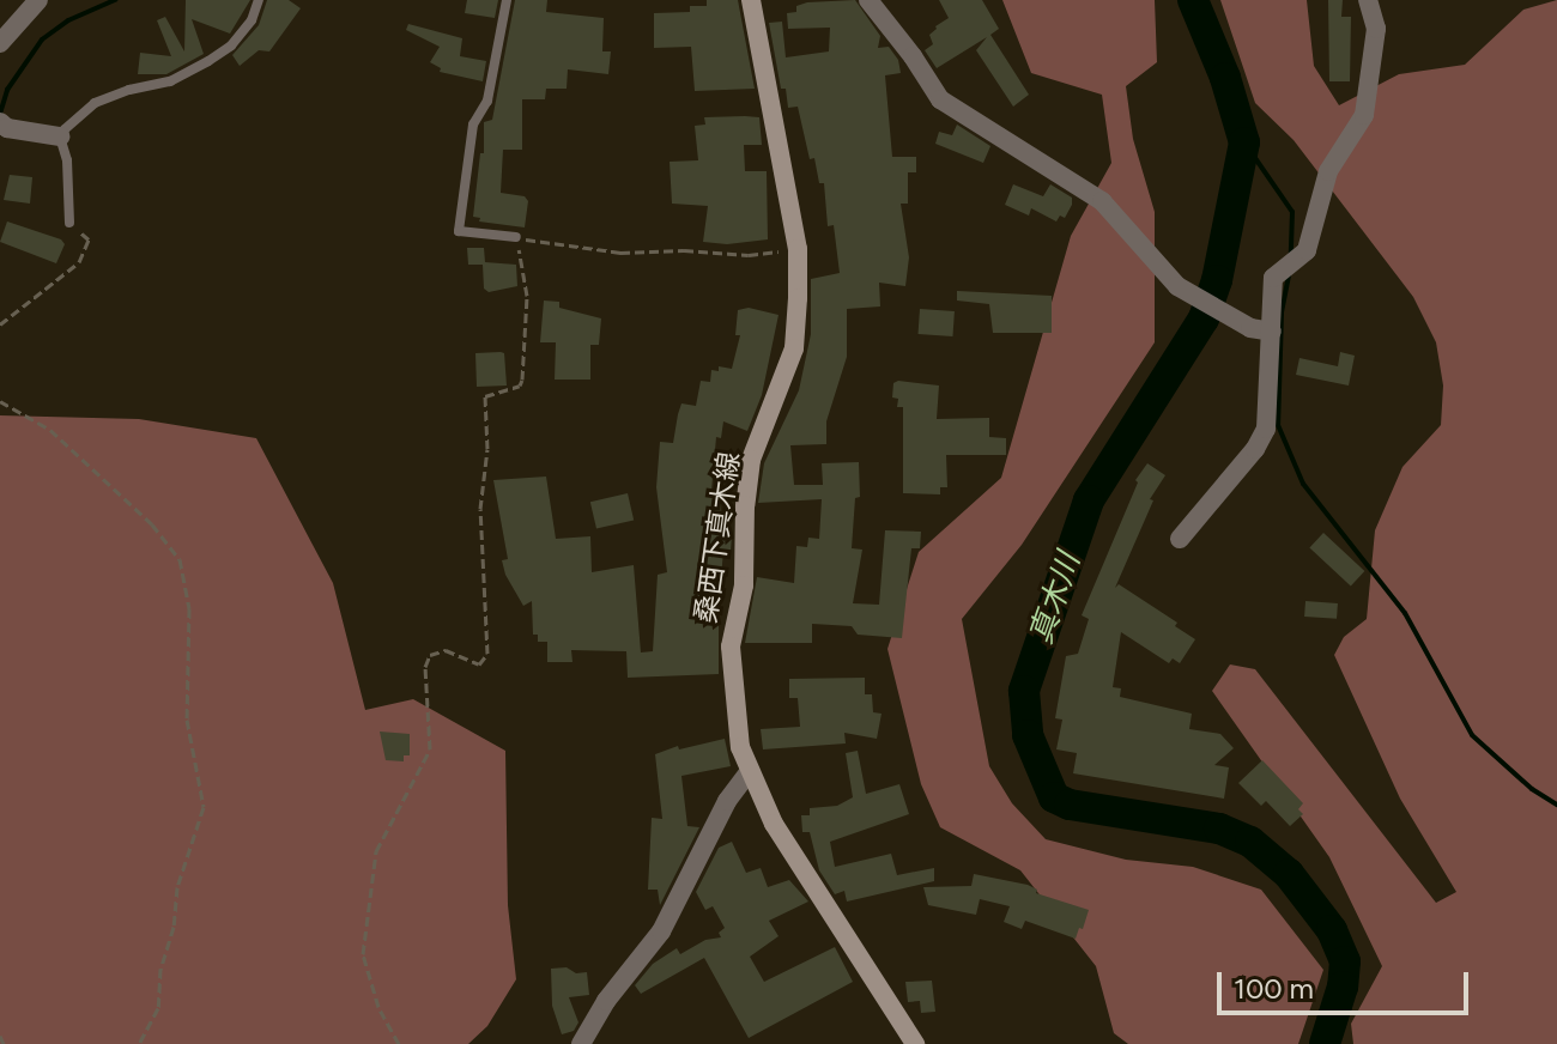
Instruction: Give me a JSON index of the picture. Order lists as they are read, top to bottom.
{
  "streets": {
    "main road": ["桑西下真木線"]
  },
  "water": ["真木川"],
  "scale_bar": "100 m"
}
